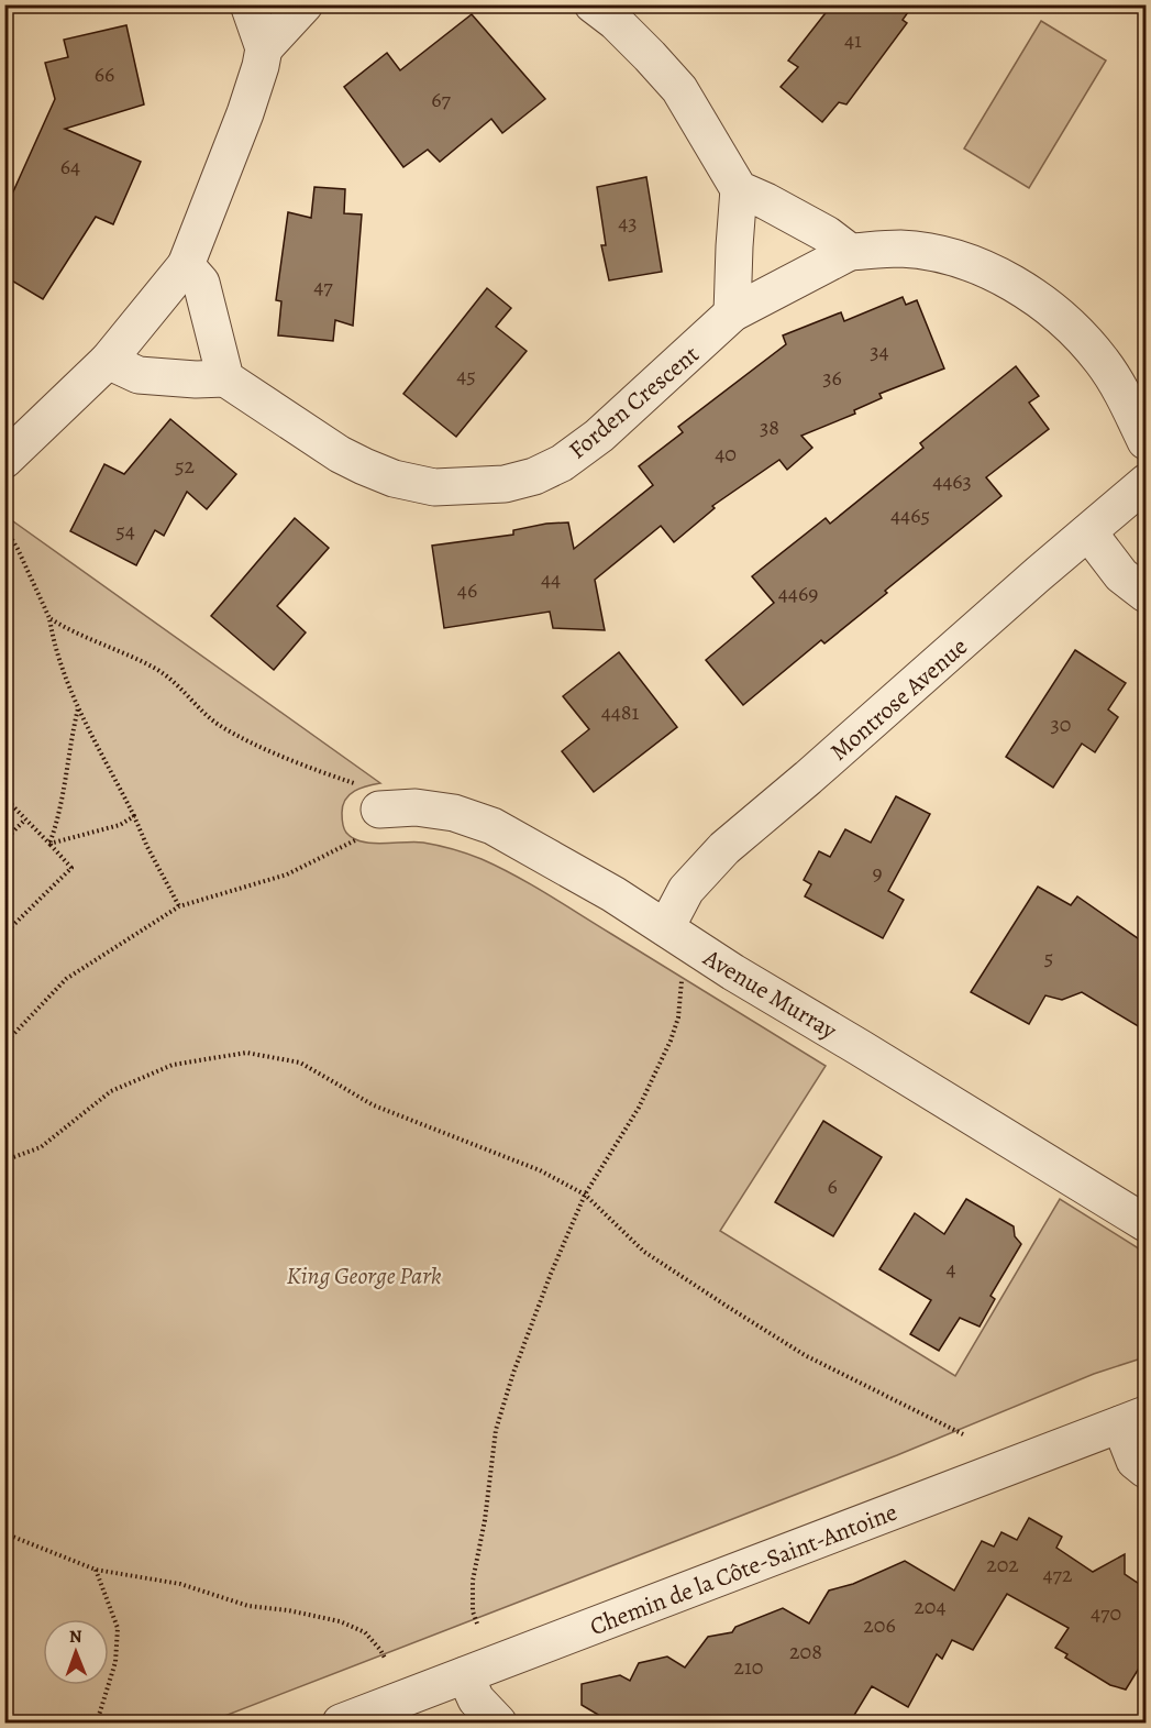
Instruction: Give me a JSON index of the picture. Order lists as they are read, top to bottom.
{
  "streets": {
    "street": [
      "Forden Crescent",
      "Montrose Avenue",
      "Avenue Murray",
      "Chemin de la Côte-Saint-Antoine"
    ]
  },
  "crossings": [
    ["Montrose Avenue", "Avenue Murray"]
  ],
  "parks": ["King George Park"],
  "house_numbers": [
    "41",
    "66",
    "67",
    "64",
    "43",
    "47",
    "34",
    "45",
    "36",
    "38",
    "40",
    "52",
    "4463",
    "4465",
    "54",
    "44",
    "46",
    "4469",
    "4481",
    "30",
    "9",
    "5",
    "6",
    "4",
    "202",
    "472",
    "204",
    "470",
    "206",
    "208",
    "210"
  ],
  "north": "top"
}
